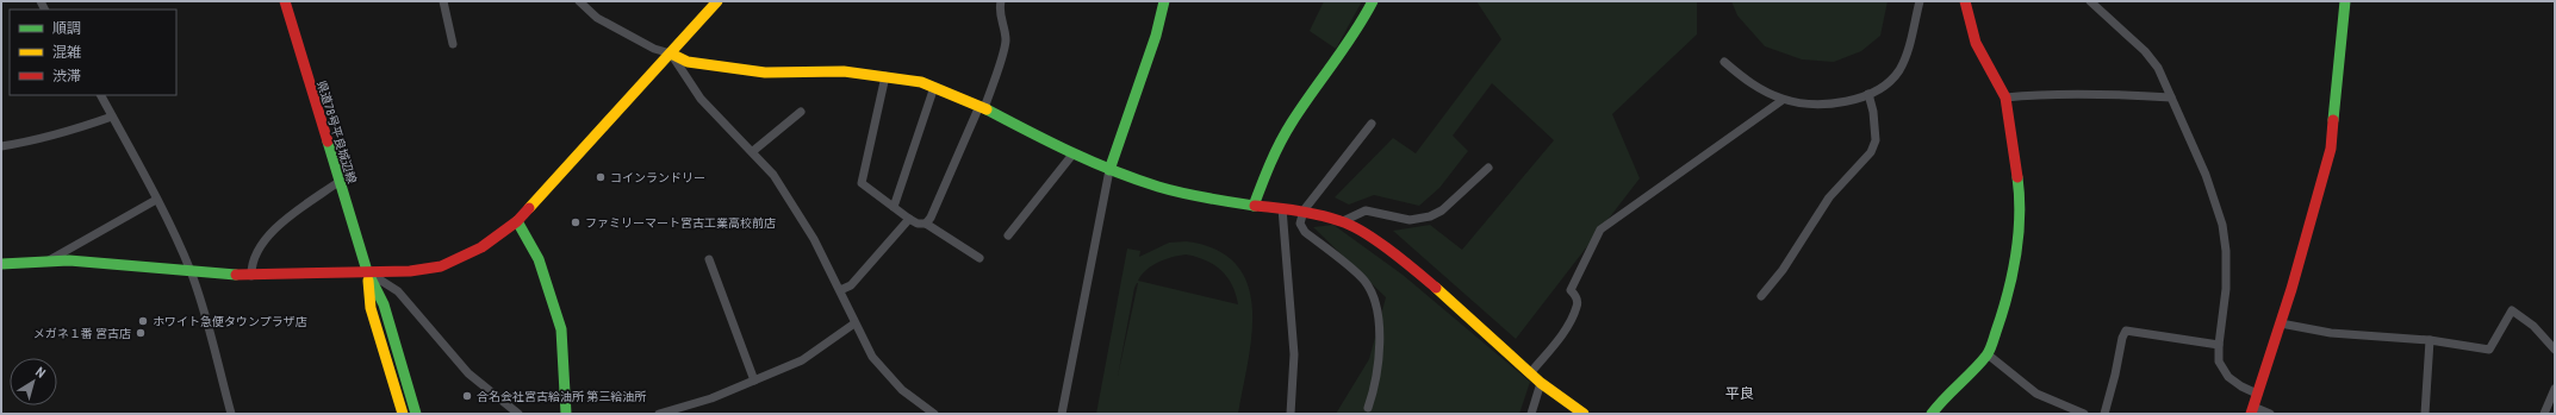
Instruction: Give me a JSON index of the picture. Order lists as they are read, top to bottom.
{
  "streets": {
    "street": ["県道78号平良城辺線"]
  },
  "districts": ["平良"],
  "places": [
    "コインランドリー",
    "ファミリーマート宮古工業高校前店",
    "ホワイト急便タウンプラザ店",
    "メガネ１番 宮古店",
    "合名会社宮古給油所 第三給油所"
  ],
  "legend": ["順調", "混雑", "渋滞"],
  "north": "top right"
}
